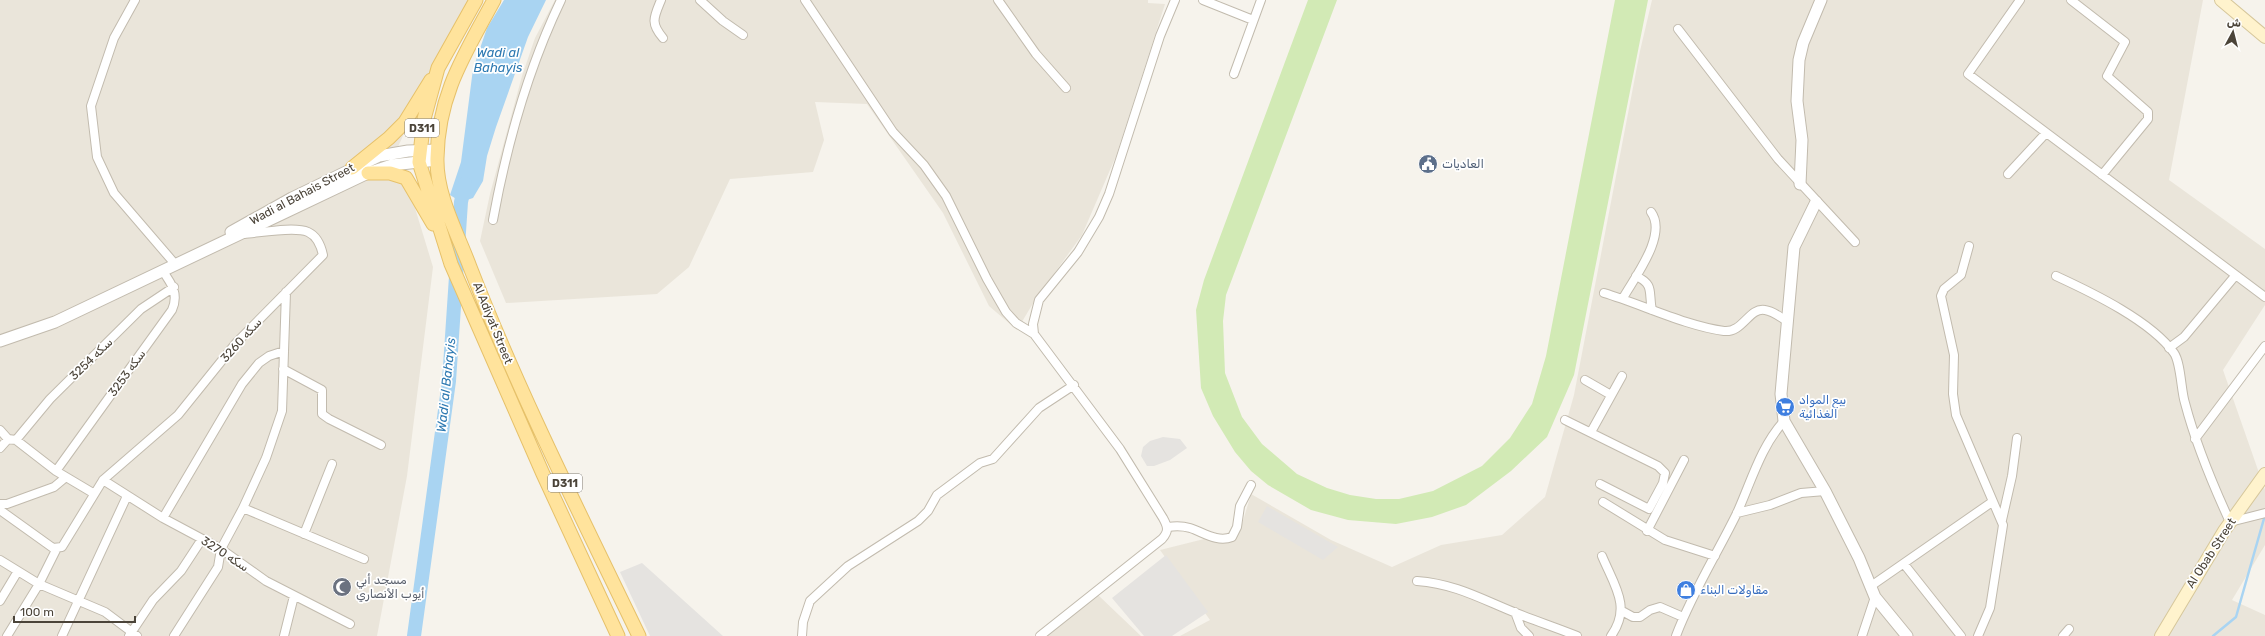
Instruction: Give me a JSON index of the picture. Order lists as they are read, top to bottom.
{
  "streets": {
    "main road": ["D311", "Al Adiyat Street", "Al Obab Street"],
    "street": [
      "Wadi al Bahais Street",
      "سكه 3260",
      "سكه 3254",
      "سكه 3253",
      "سكه 3270"
    ]
  },
  "crossings": [
    ["Wadi al Bahais Street", "Al Adiyat Street"],
    ["Wadi al Bahais Street", "سكه 3260"],
    ["سكه 3260", "سكه 3270"],
    ["سكه 3254", "سكه 3253"]
  ],
  "water": ["Wadi al Bahayis"],
  "places": {
    "public building": ["العاديات"],
    "supermarket": ["بيع المواد الغذائية"],
    "mosque": ["مسجد أبي أيوب الأنصاري"],
    "shop": ["مقاولات البناء"]
  },
  "scale_bar": "100 m",
  "north": "top"
}
